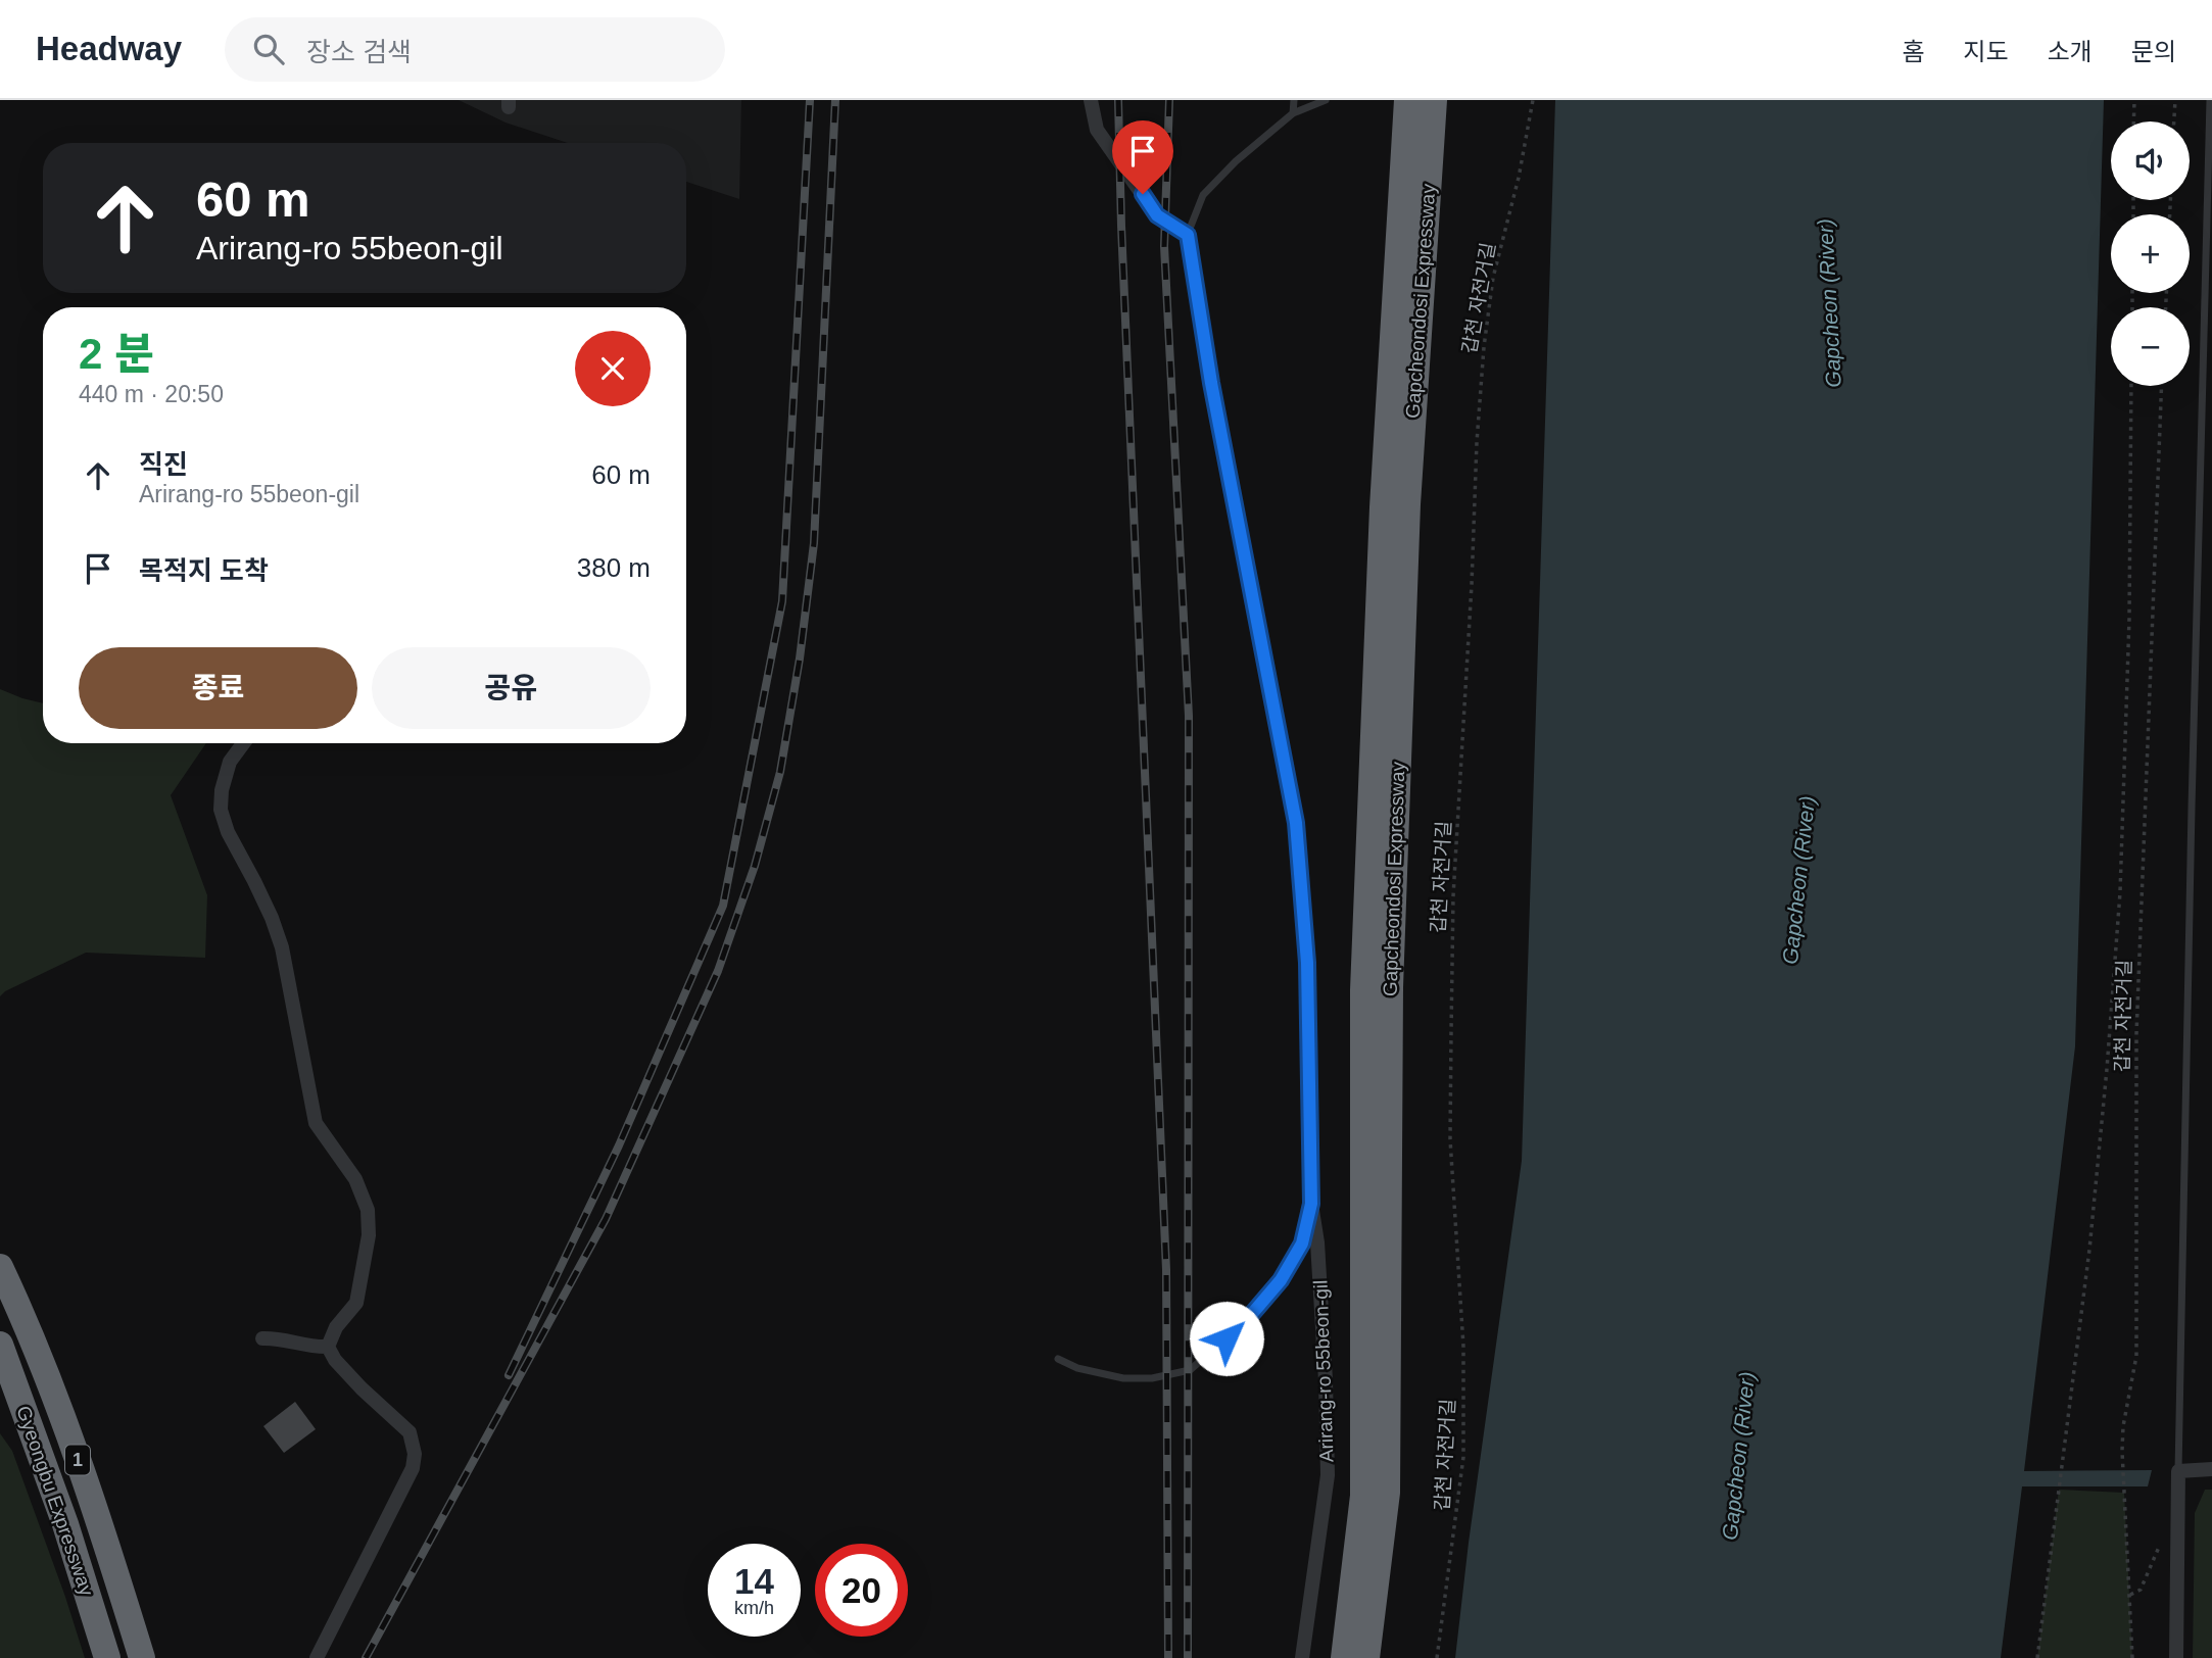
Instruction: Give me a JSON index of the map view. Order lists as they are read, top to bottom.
{
  "streets": {
    "highway": ["Gapcheondosi Expressway", "1", "Gyeongbu Expressway"],
    "street": ["Arirang-ro 55beon-gil"],
    "path": ["갑천 자전거길"]
  },
  "water": ["Gapcheon (River)"],
  "page": {
    "header": "Headway",
    "search": "장소 검색",
    "nav": [
      "홈",
      "지도",
      "소개",
      "문의"
    ],
    "map_buttons": ["+", "−"],
    "turn": ["60 m", "Arirang-ro 55beon-gil"],
    "heading": ["2 분", "440 m · 20:50"],
    "list": [
      {
        "name": "직진",
        "note": "Arirang-ro 55beon-gil",
        "value": "60 m"
      },
      {
        "name": "목적지 도착",
        "value": "380 m"
      }
    ],
    "buttons": ["종료", "공유"],
    "speed": "14 km/h",
    "limit": "20"
  }
}
